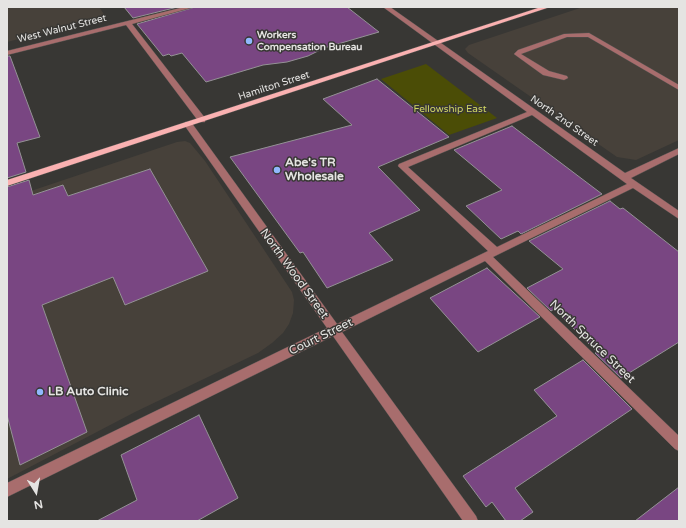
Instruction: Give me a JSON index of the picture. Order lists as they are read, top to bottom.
{
  "streets": {
    "main road": ["Hamilton Street"],
    "street": [
      "West Walnut Street",
      "North 2nd Street",
      "North Wood Street",
      "Court Street",
      "North Spruce Street"
    ]
  },
  "crossings": [
    ["Hamilton Street", "North 2nd Street"],
    ["Hamilton Street", "North Wood Street"],
    ["North 2nd Street", "Court Street"],
    ["North 2nd Street", "North Spruce Street"],
    ["North Wood Street", "Court Street"],
    ["Court Street", "North Spruce Street"]
  ],
  "parks": ["Fellowship East"],
  "places": ["Workers Compensation Bureau", "Abe's TR Wholesale", "LB Auto Clinic"],
  "north": "bottom"
}
